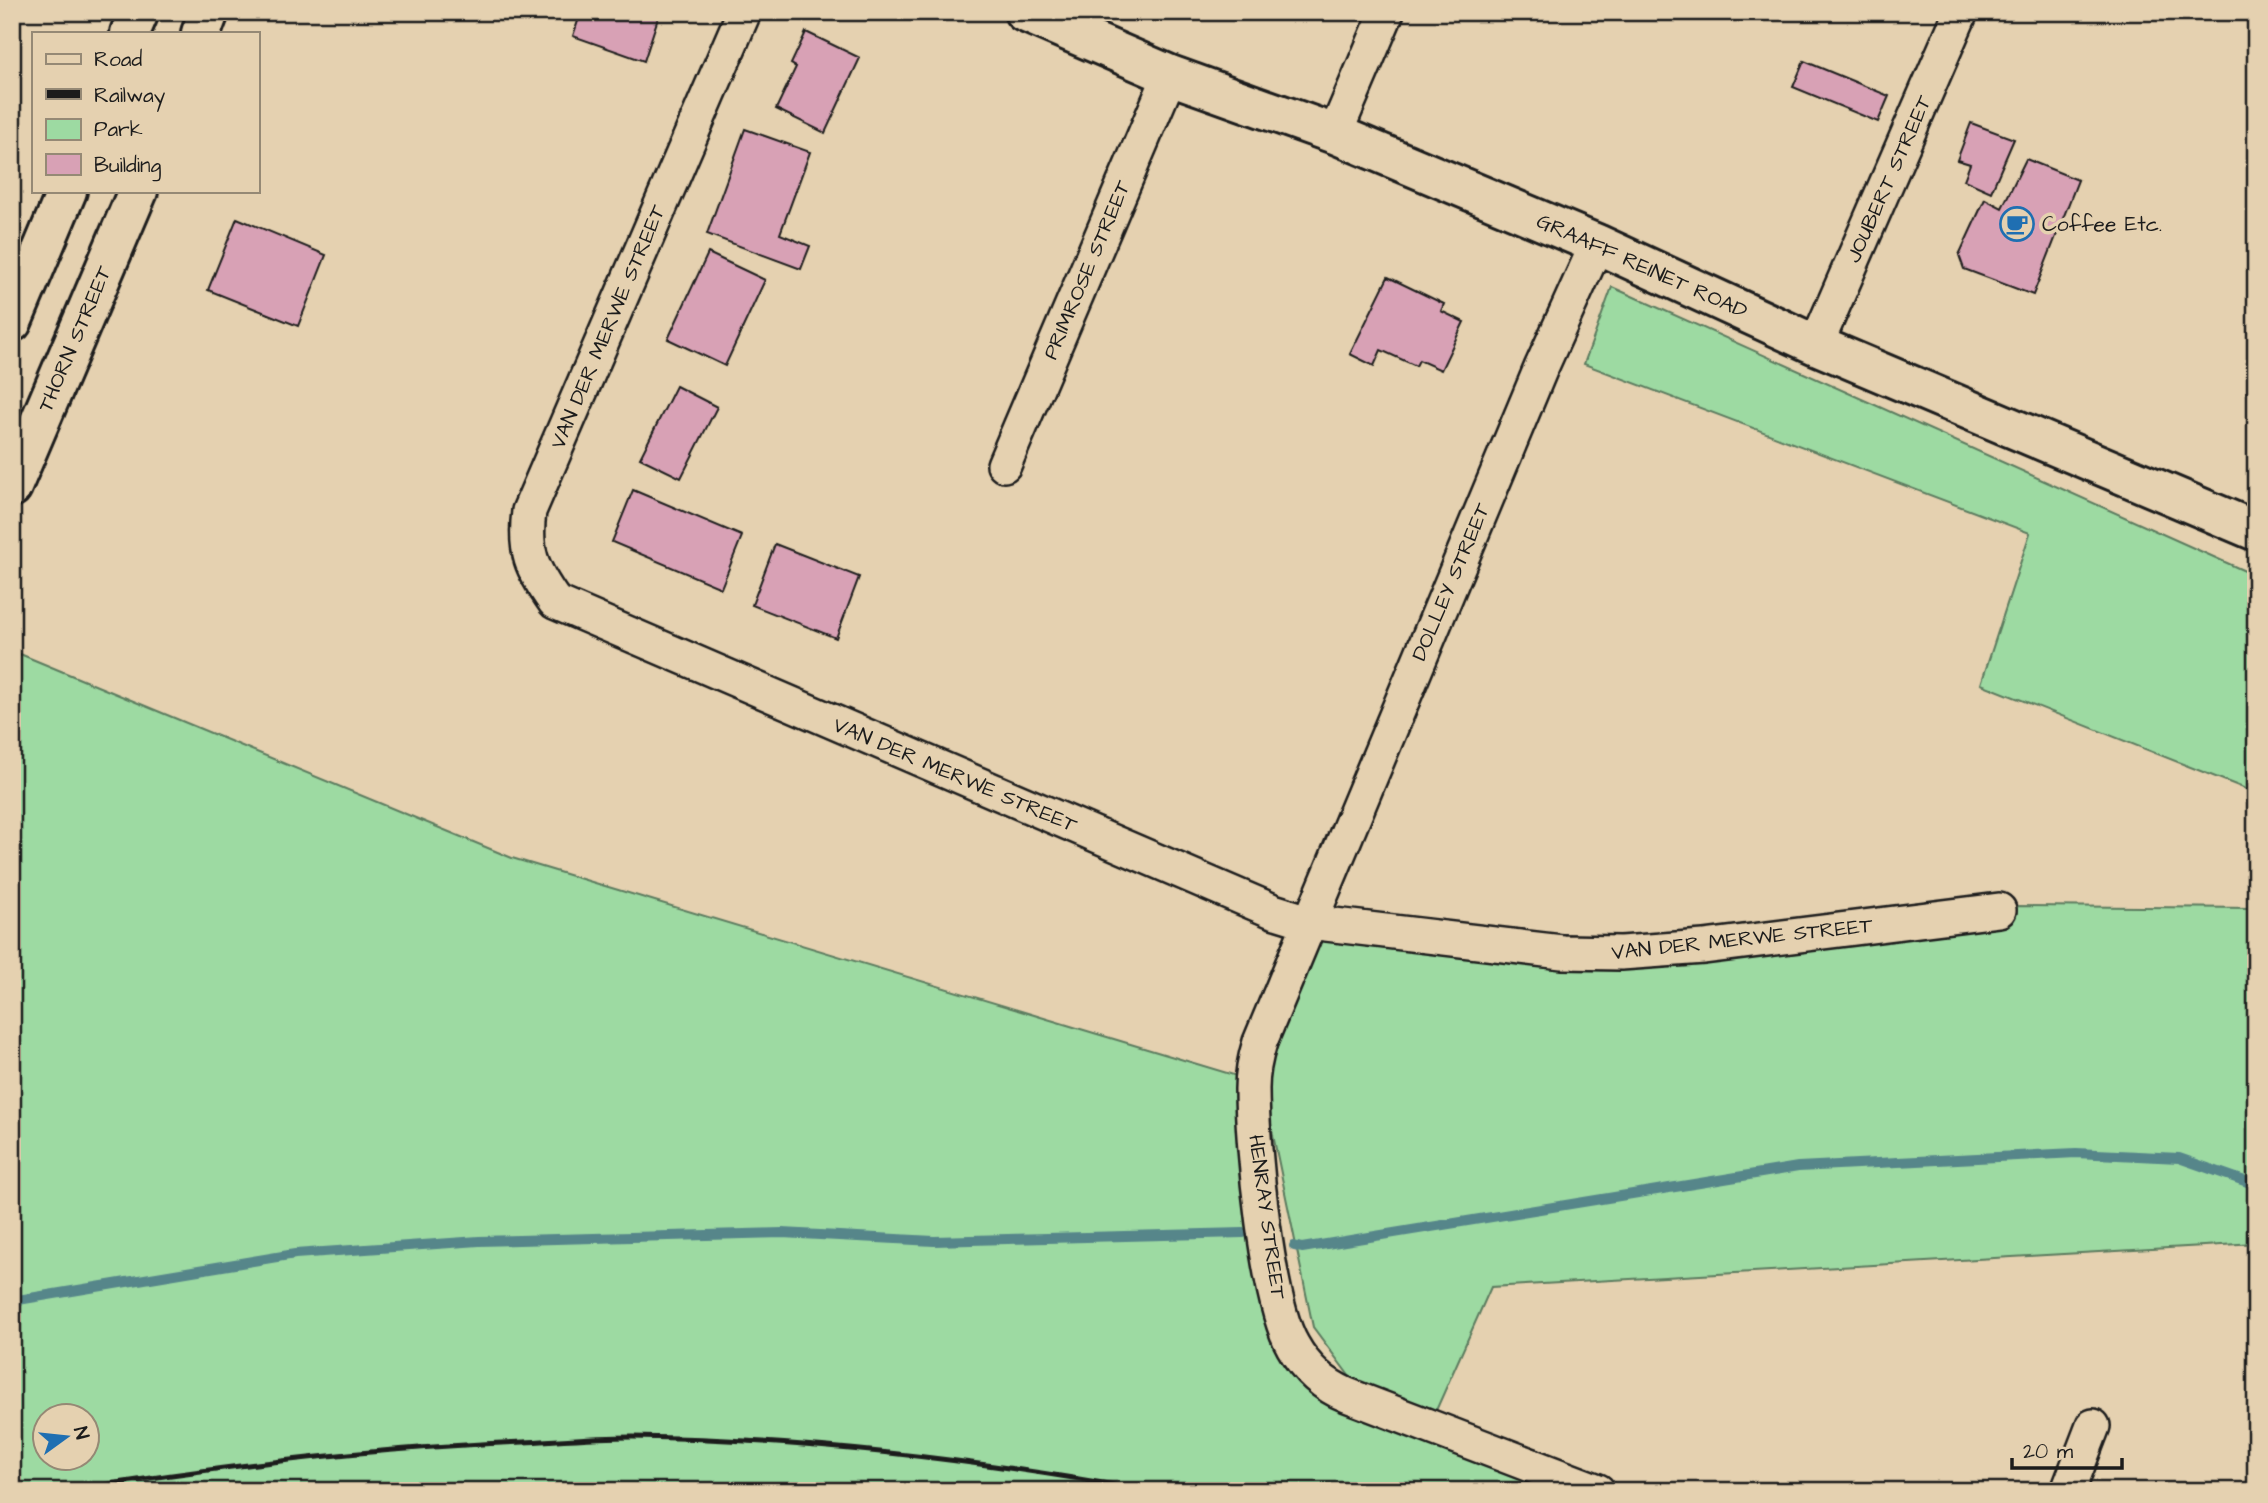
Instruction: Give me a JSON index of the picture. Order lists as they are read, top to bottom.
{
  "streets": {
    "main road": ["GRAAFF REINET ROAD", "THORN STREET"],
    "street": [
      "JOUBERT STREET",
      "PRIMROSE STREET",
      "VAN DER MERWE STREET",
      "DOLLEY STREET",
      "HENRAY STREET"
    ]
  },
  "crossings": [
    ["JOUBERT STREET", "GRAAFF REINET ROAD"],
    ["GRAAFF REINET ROAD", "PRIMROSE STREET"],
    ["GRAAFF REINET ROAD", "DOLLEY STREET"],
    ["VAN DER MERWE STREET", "DOLLEY STREET"],
    ["VAN DER MERWE STREET", "HENRAY STREET"],
    ["DOLLEY STREET", "HENRAY STREET"]
  ],
  "places": {
    "cafe": ["Coffee Etc."]
  },
  "legend": [
    "Road",
    "Railway",
    "Park",
    "Building"
  ],
  "scale_bar": "20 m",
  "north": "right"
}
